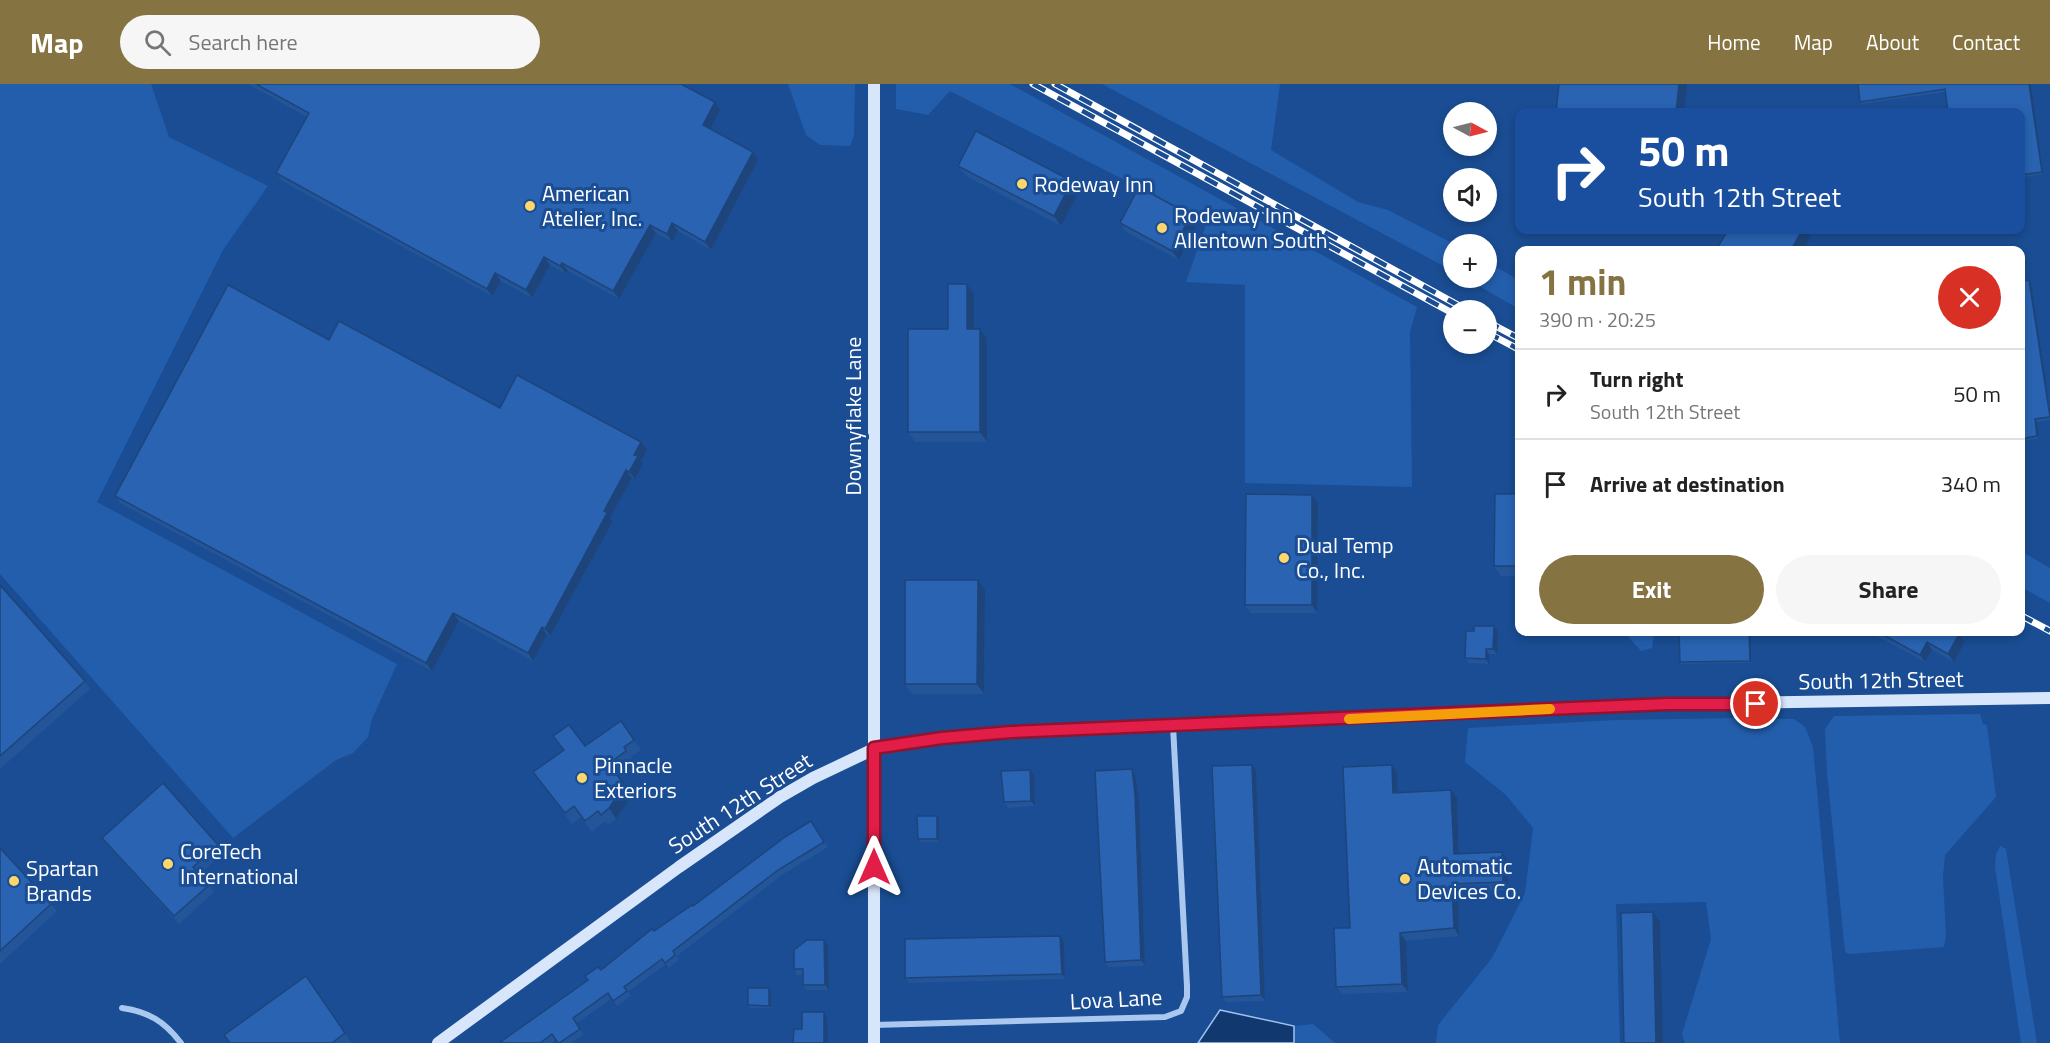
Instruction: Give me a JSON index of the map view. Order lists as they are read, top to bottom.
{
  "streets": {
    "street": ["Downyflake Lane", "South 12th Street", "Lova Lane"]
  },
  "crossings": [
    ["Downyflake Lane", "South 12th Street"],
    ["Downyflake Lane", "Lova Lane"],
    ["South 12th Street", "Lova Lane"]
  ],
  "places": [
    "Rodeway Inn",
    "American Atelier, Inc.",
    "Rodeway Inn Allentown South",
    "Dual Temp Co., Inc.",
    "Pinnacle Exteriors",
    "CoreTech International",
    "Automatic Devices Co.",
    "Spartan Brands"
  ],
  "north": "right",
  "page": {
    "header": "Map",
    "search": "Search here",
    "nav": [
      "Home",
      "Map",
      "About",
      "Contact"
    ],
    "map_buttons": ["+", "−"],
    "turn": ["50 m", "South 12th Street"],
    "heading": ["1 min", "390 m · 20:25"],
    "list": [
      {
        "name": "Turn right",
        "note": "South 12th Street",
        "value": "50 m"
      },
      {
        "name": "Arrive at destination",
        "value": "340 m"
      }
    ],
    "buttons": ["Exit", "Share"]
  }
}
